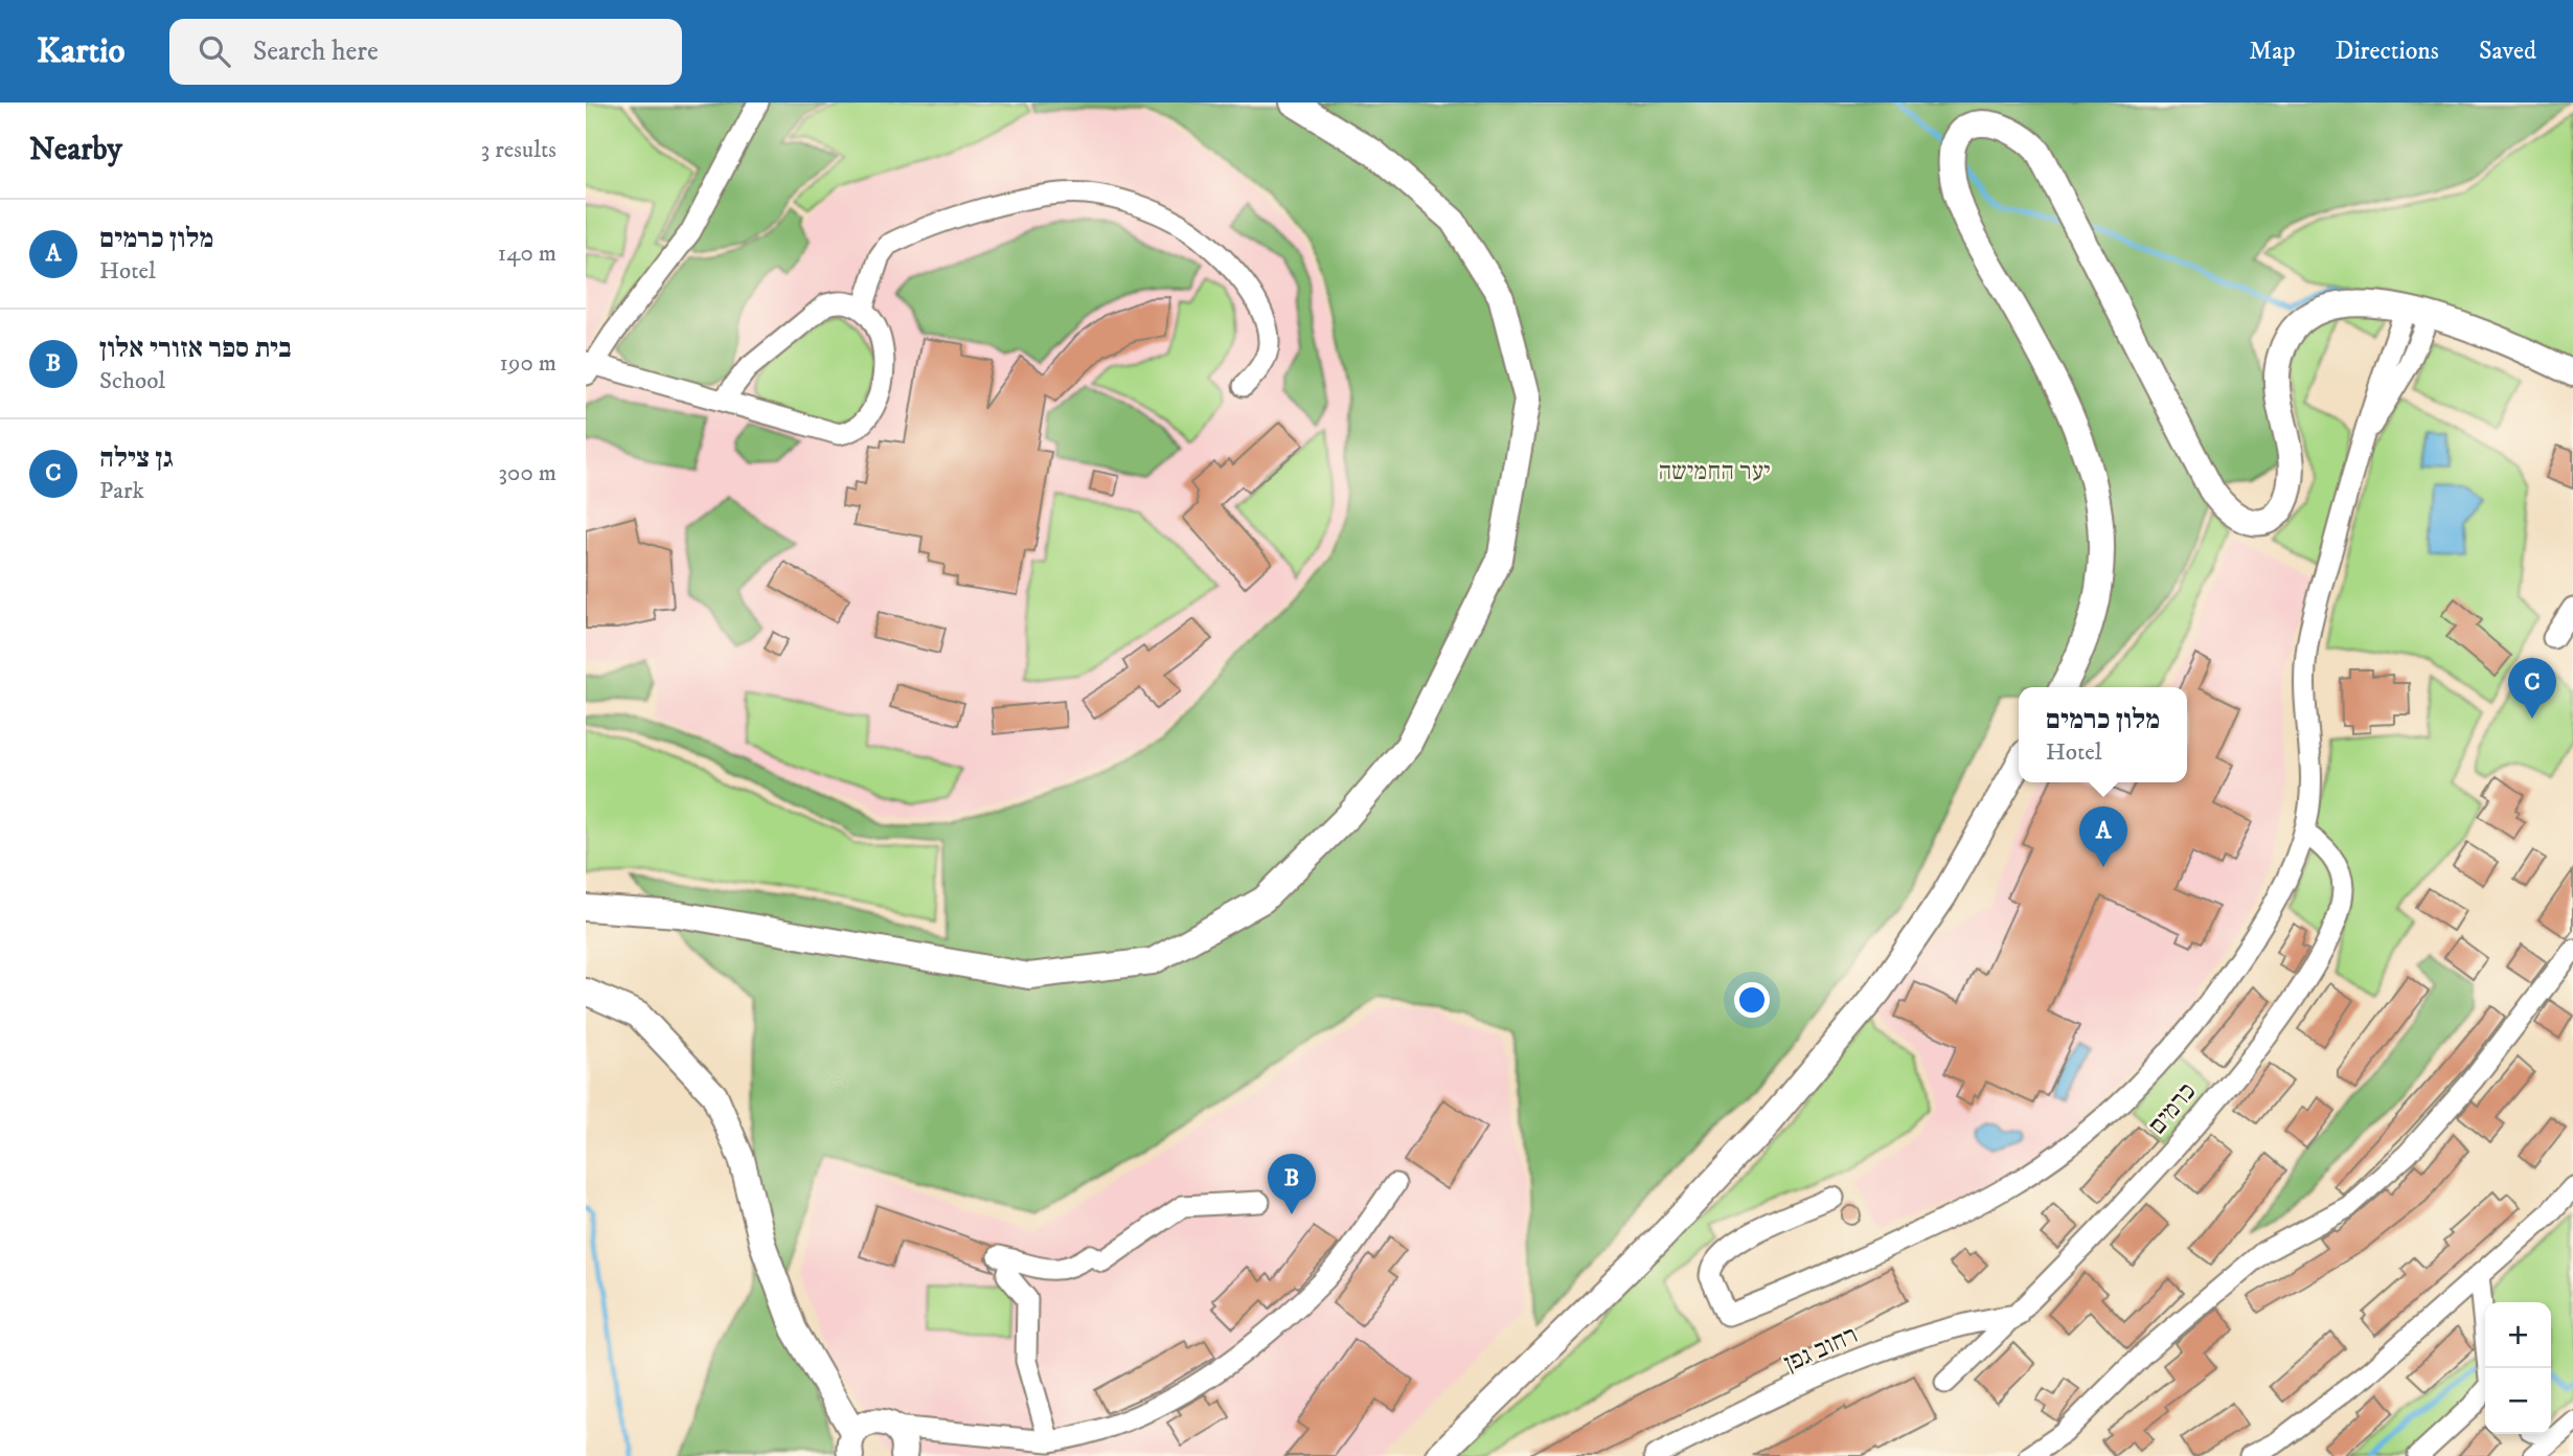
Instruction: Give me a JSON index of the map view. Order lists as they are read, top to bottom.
{
  "streets": {
    "street": ["כרמים", "רחוב גפן"]
  },
  "crossings": [
    ["כרמים", "רחוב גפן"]
  ],
  "parks": ["יער החמישה"],
  "page": {
    "header": "Kartio",
    "search": "Search here",
    "nav": ["Map", "Directions", "Saved"],
    "heading": ["Nearby", "3 results"],
    "list": [
      {
        "mark": "A",
        "name": "מלון כרמים",
        "note": "Hotel",
        "value": "140 m"
      },
      {
        "mark": "B",
        "name": "בית ספר אזורי אלון",
        "note": "School",
        "value": "190 m"
      },
      {
        "mark": "C",
        "name": "גן צילה",
        "note": "Park",
        "value": "300 m"
      }
    ],
    "pins": ["C", "A", "B"],
    "popup": ["מלון כרמים", "Hotel"],
    "map_buttons": ["+", "−"]
  }
}
